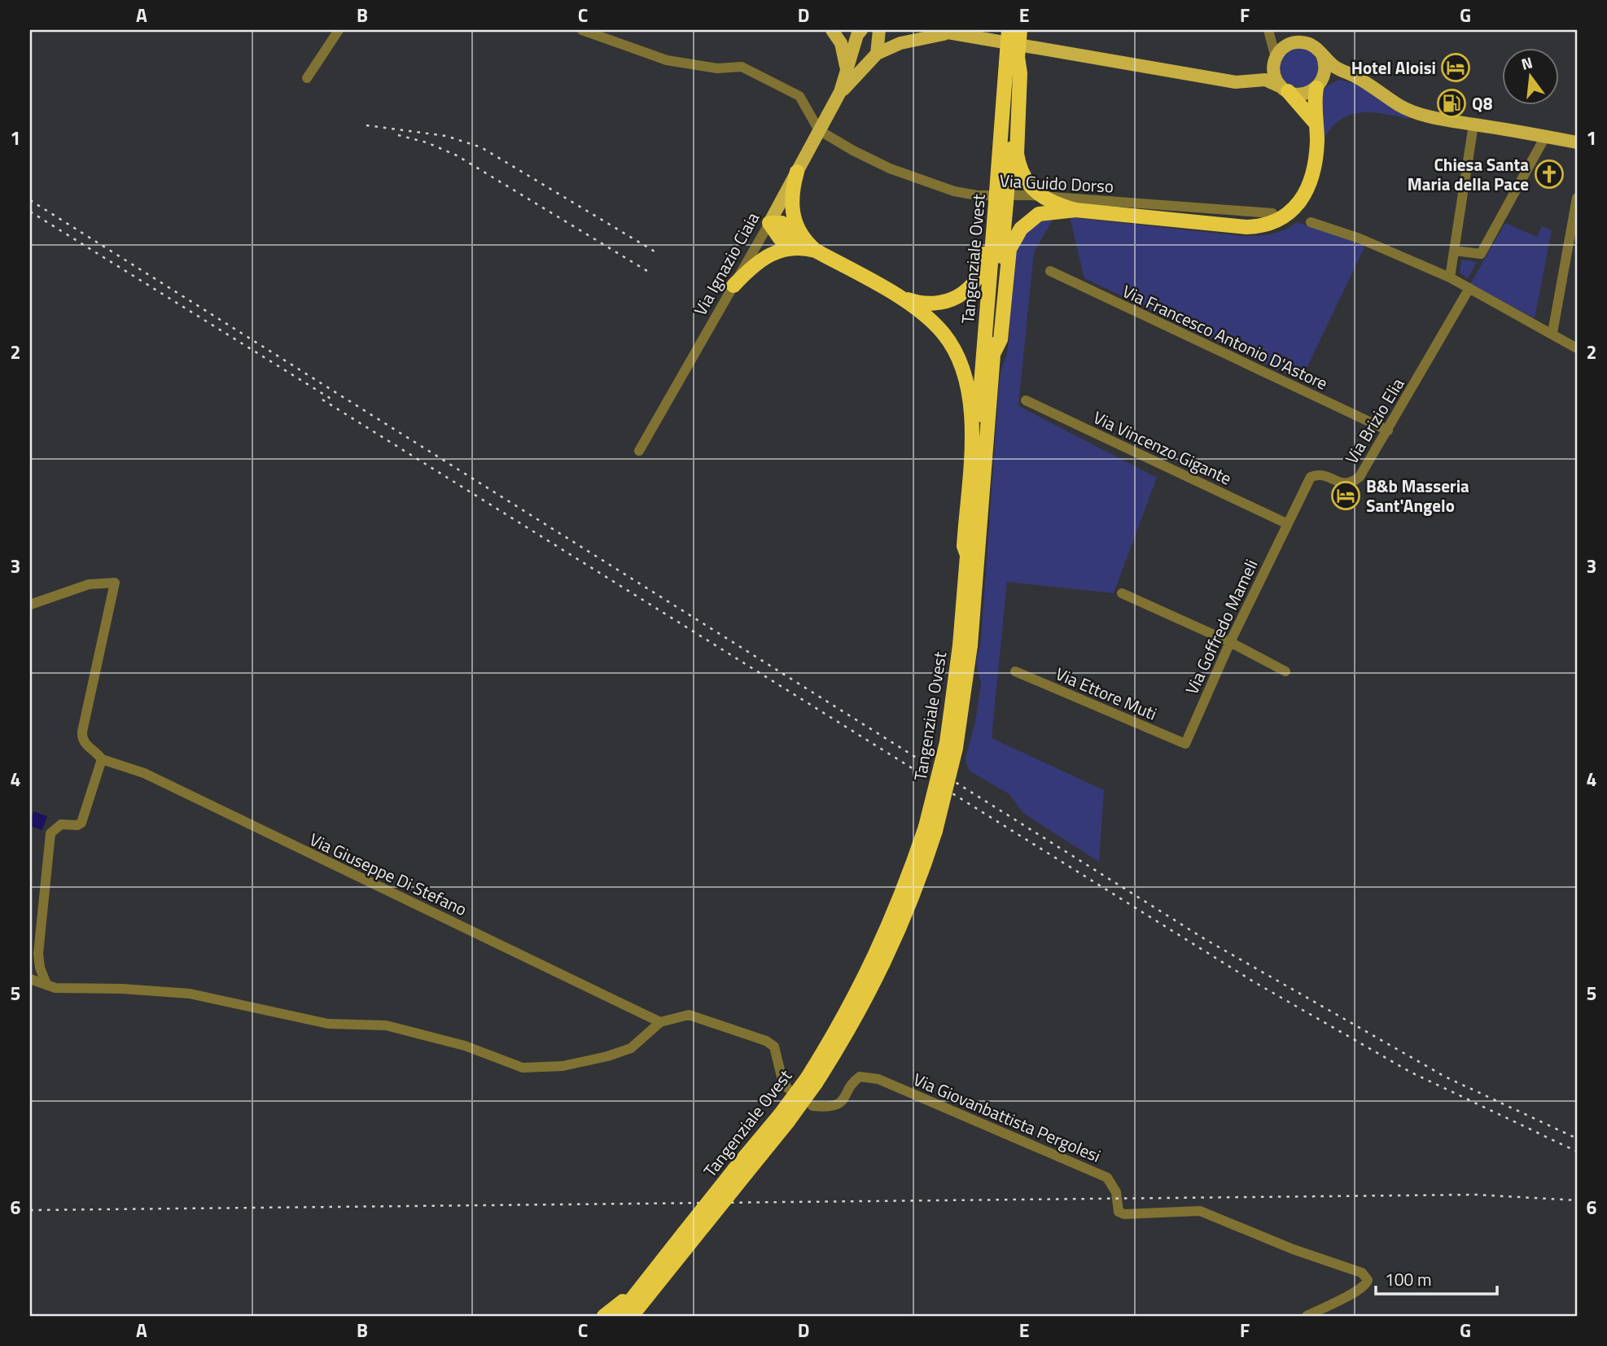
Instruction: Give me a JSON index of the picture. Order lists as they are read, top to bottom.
{
  "streets": {
    "highway": ["Tangenziale Ovest"],
    "main road": ["Via Ignazio Ciaia"],
    "street": [
      "Via Guido Dorso",
      "Via Francesco Antonio D'Astore",
      "Via Brizio Elia",
      "Via Vincenzo Gigante",
      "Via Goffredo Mameli",
      "Via Ettore Muti",
      "Via Giuseppe Di Stefano",
      "Via Giovanbattista Pergolesi"
    ]
  },
  "crossings": [
    ["Via Guido Dorso", "Via Ignazio Ciaia"],
    ["Via Francesco Antonio D'Astore", "Via Brizio Elia"],
    ["Via Brizio Elia", "Via Vincenzo Gigante"],
    ["Via Brizio Elia", "Via Goffredo Mameli"],
    ["Via Vincenzo Gigante", "Via Goffredo Mameli"],
    ["Via Goffredo Mameli", "Via Ettore Muti"]
  ],
  "places": {
    "hotel": ["Hotel Aloisi", "B&b Masseria Sant'Angelo"],
    "fuel station": ["Q8"],
    "church": ["Chiesa Santa Maria della Pace"]
  },
  "scale_bar": "100 m",
  "north": "top",
  "grid": {
    "columns": [
      "A",
      "B",
      "C",
      "D",
      "E",
      "F",
      "G"
    ],
    "rows": [
      "1",
      "2",
      "3",
      "4",
      "5",
      "6"
    ]
  }
}
